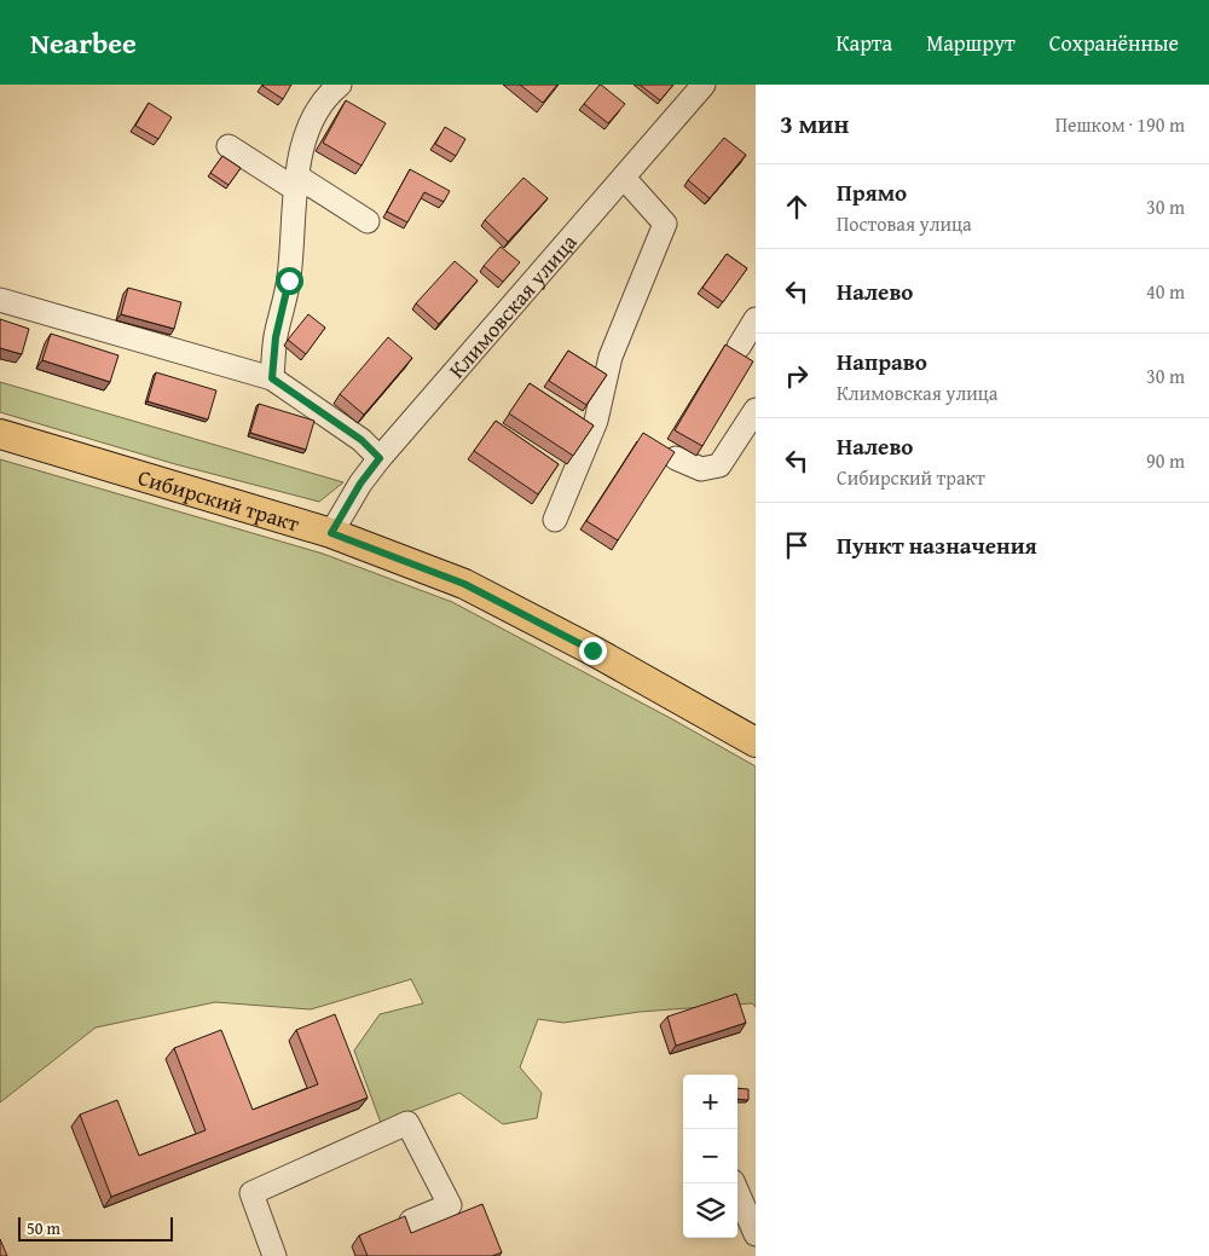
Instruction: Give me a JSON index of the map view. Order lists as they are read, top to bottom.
{
  "streets": {
    "main road": ["Сибирский тракт"],
    "street": ["Климовская улица"]
  },
  "crossings": [
    ["Климовская улица", "Сибирский тракт"]
  ],
  "scale_bar": "50 m",
  "page": {
    "header": "Nearbee",
    "nav": ["Карта", "Маршрут", "Сохранённые"],
    "heading": ["3 мин", "Пешком · 190 m"],
    "list": [
      ["Прямо", "Постовая улица", "30 m"],
      ["Налево", "40 m"],
      ["Направо", "Климовская улица", "30 m"],
      ["Налево", "Сибирский тракт", "90 m"],
      "Пункт назначения"
    ],
    "map_buttons": ["+", "−"],
    "scale": "50 m"
  }
}
